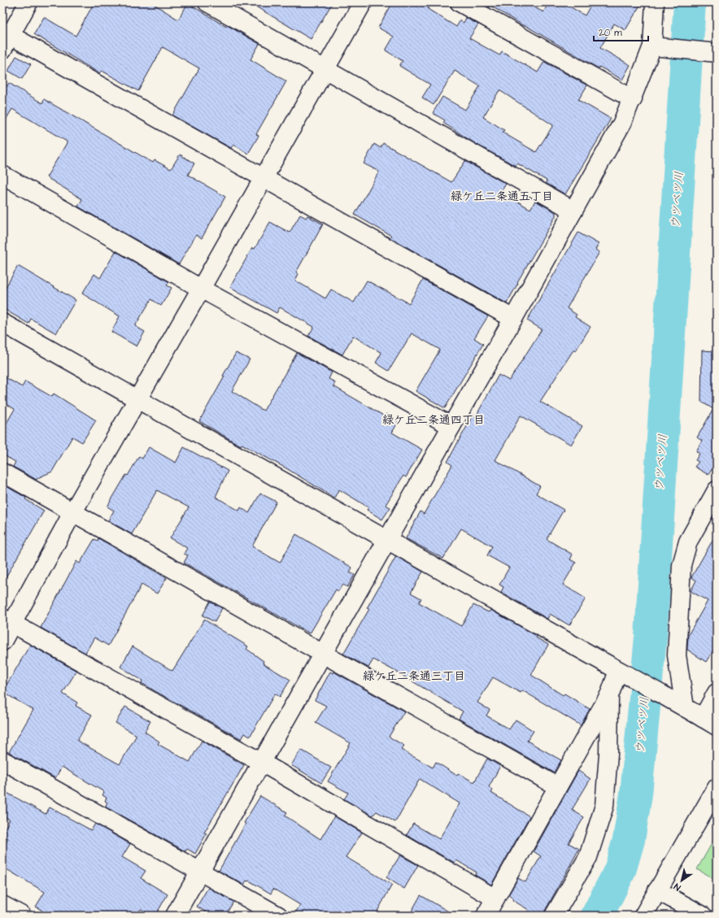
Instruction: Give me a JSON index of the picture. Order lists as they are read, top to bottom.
{
  "districts": ["緑ケ丘二条通五丁目", "緑ケ丘二条通四丁目", "緑ケ丘二条通三丁目"],
  "water": ["ウツベツ川"],
  "scale_bar": "20 m",
  "north": "bottom left"
}
